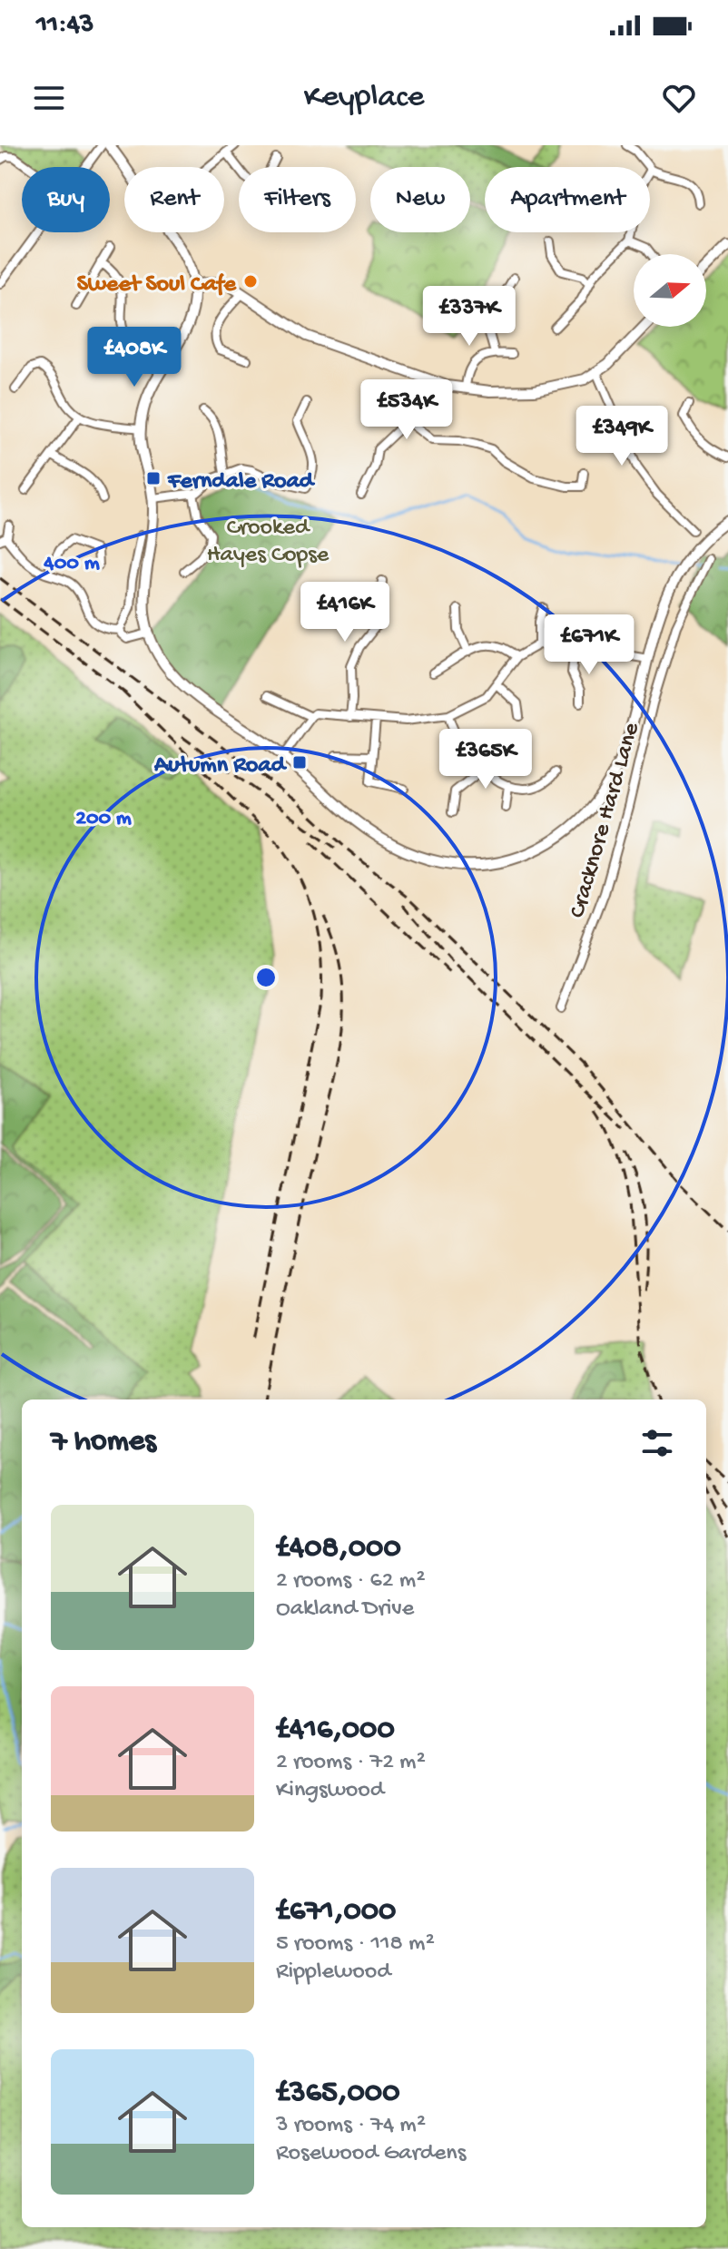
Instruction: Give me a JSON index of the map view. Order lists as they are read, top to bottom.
{
  "streets": {
    "street": ["Cracknore Hard Lane"]
  },
  "parks": ["Crooked Hayes Copse"],
  "places": {
    "other": ["Sweet Soul Cafe"],
    "transit": ["Ferndale Road", "Autumn Road"]
  },
  "north": "right",
  "page": {
    "status": "11:43",
    "header": "Keyplace",
    "chip": [
      "Buy",
      "Rent",
      "Filters",
      "New",
      "Apartment"
    ],
    "price": [
      "£337K",
      "£408K",
      "£534K",
      "£349K",
      "£416K",
      "£671K",
      "£365K"
    ],
    "heading": "7 homes",
    "list": [
      {
        "name": "£408,000",
        "note": "2 rooms · 62 m² · Oakland Drive"
      },
      {
        "name": "£416,000",
        "note": "2 rooms · 72 m² · Kingswood"
      },
      {
        "name": "£671,000",
        "note": "5 rooms · 118 m² · Ripplewood"
      },
      {
        "name": "£365,000",
        "note": "3 rooms · 74 m² · Rosewood Gardens"
      }
    ]
  },
  "rings": ["400 m", "200 m"]
}
